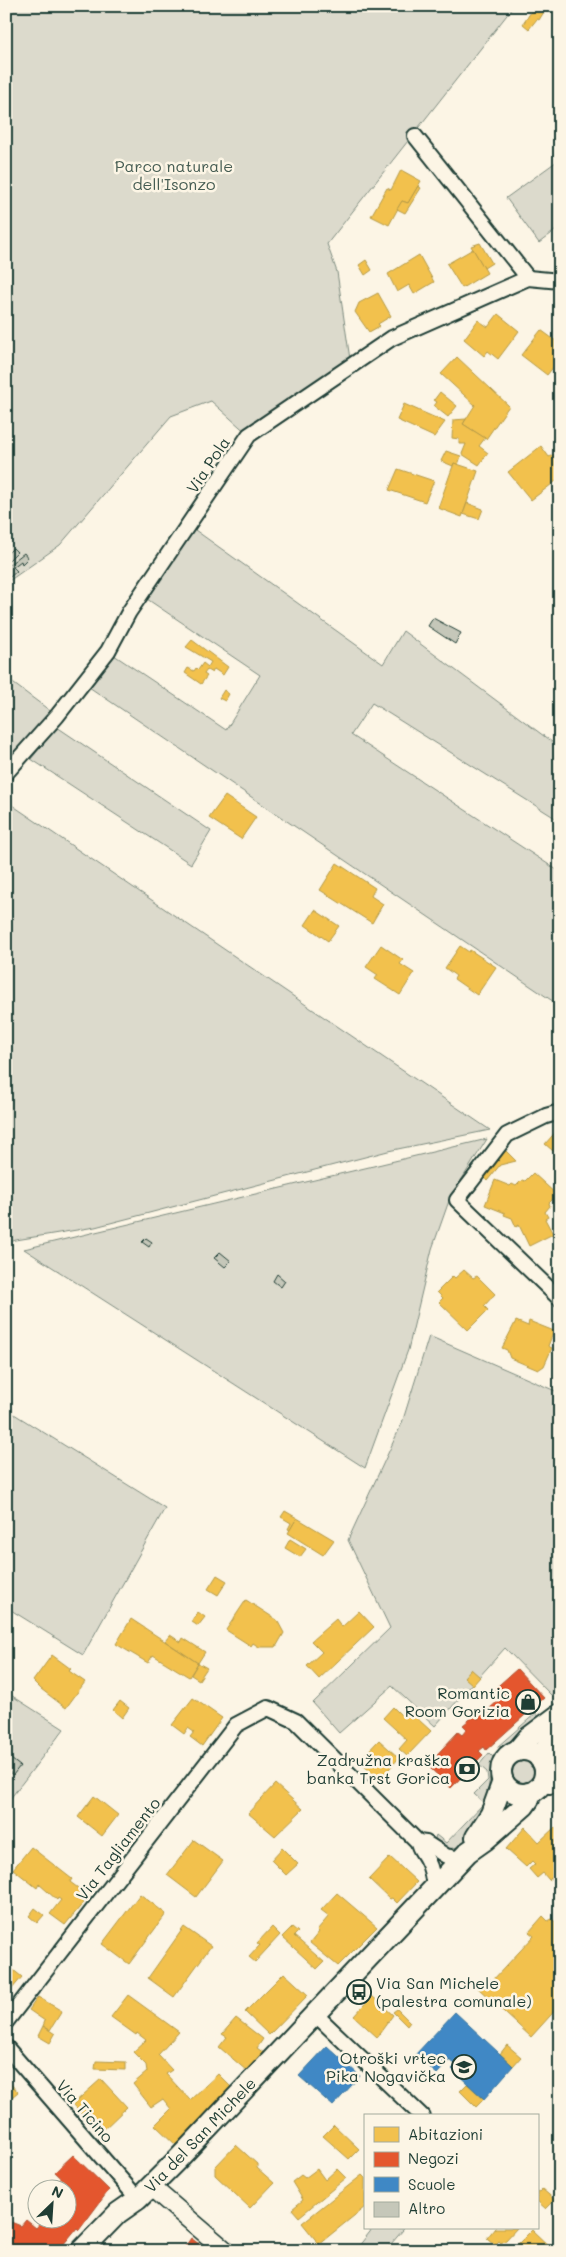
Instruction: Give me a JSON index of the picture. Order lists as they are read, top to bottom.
{
  "streets": {
    "main road": ["Via del San Michele"],
    "street": ["Via Pola", "Via Tagliamento", "Via Ticino"]
  },
  "crossings": [
    ["Via Ticino", "Via del San Michele"]
  ],
  "parks": ["Parco naturale dell'Isonzo"],
  "places": {
    "shop": ["Romantic Room Gorizia"],
    "bank": ["Zadružna kraška banka Trst Gorica"],
    "bus stop": ["Via San Michele (palestra comunale)"],
    "school or university": ["Otroški vrtec Pika Nogavička"]
  },
  "legend": [
    "Abitazioni",
    "Negozi",
    "Scuole",
    "Altro"
  ],
  "north": "top right"
}
